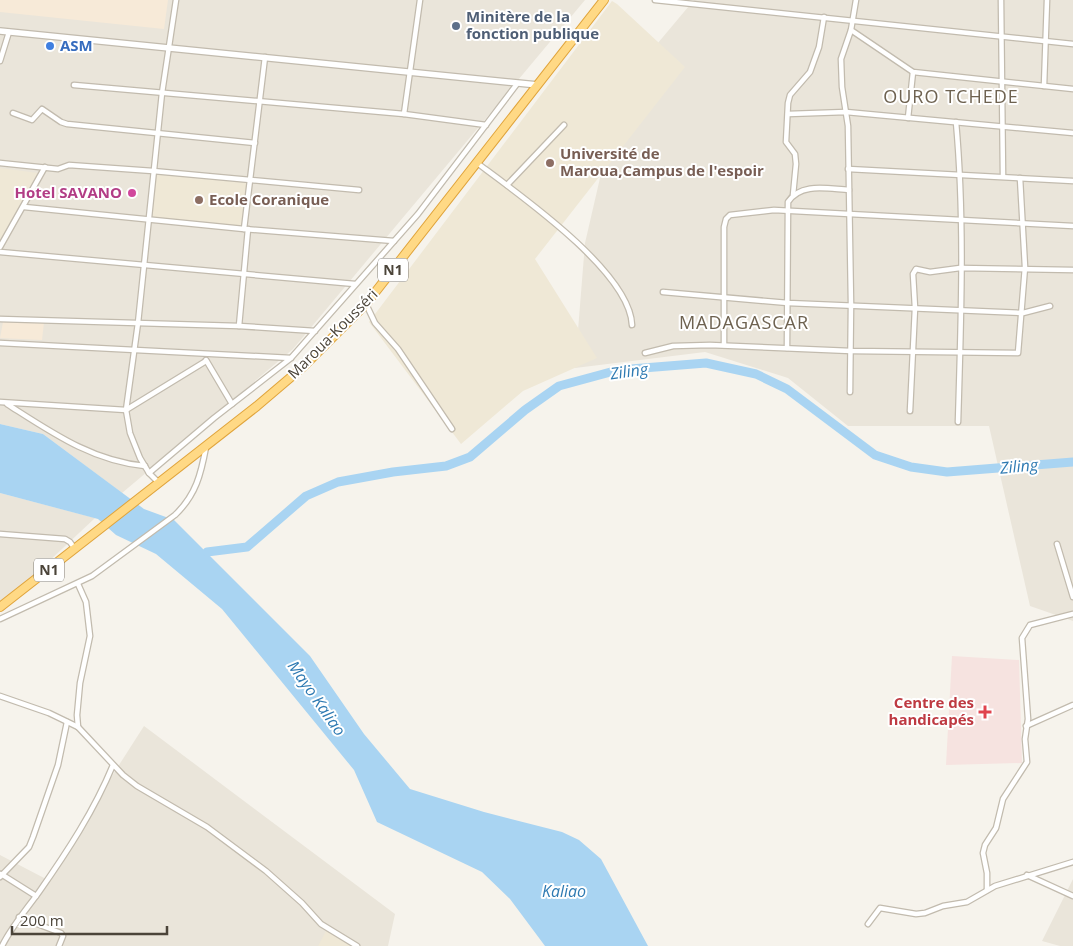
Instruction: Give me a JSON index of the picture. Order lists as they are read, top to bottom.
{
  "streets": {
    "highway": ["N1", "Maroua-Kousséri"]
  },
  "districts": ["OURO TCHEDE", "MADAGASCAR"],
  "water": ["Ziling", "Mayo Kaliao", "Kaliao"],
  "places": {
    "other": [
      "Minitère de la fonction publique",
      "ASM",
      "Université de Maroua,Campus de l'espoir",
      "Hotel SAVANO",
      "Ecole Coranique"
    ],
    "health": ["Centre des handicapés"]
  },
  "scale_bar": "200 m"
}
